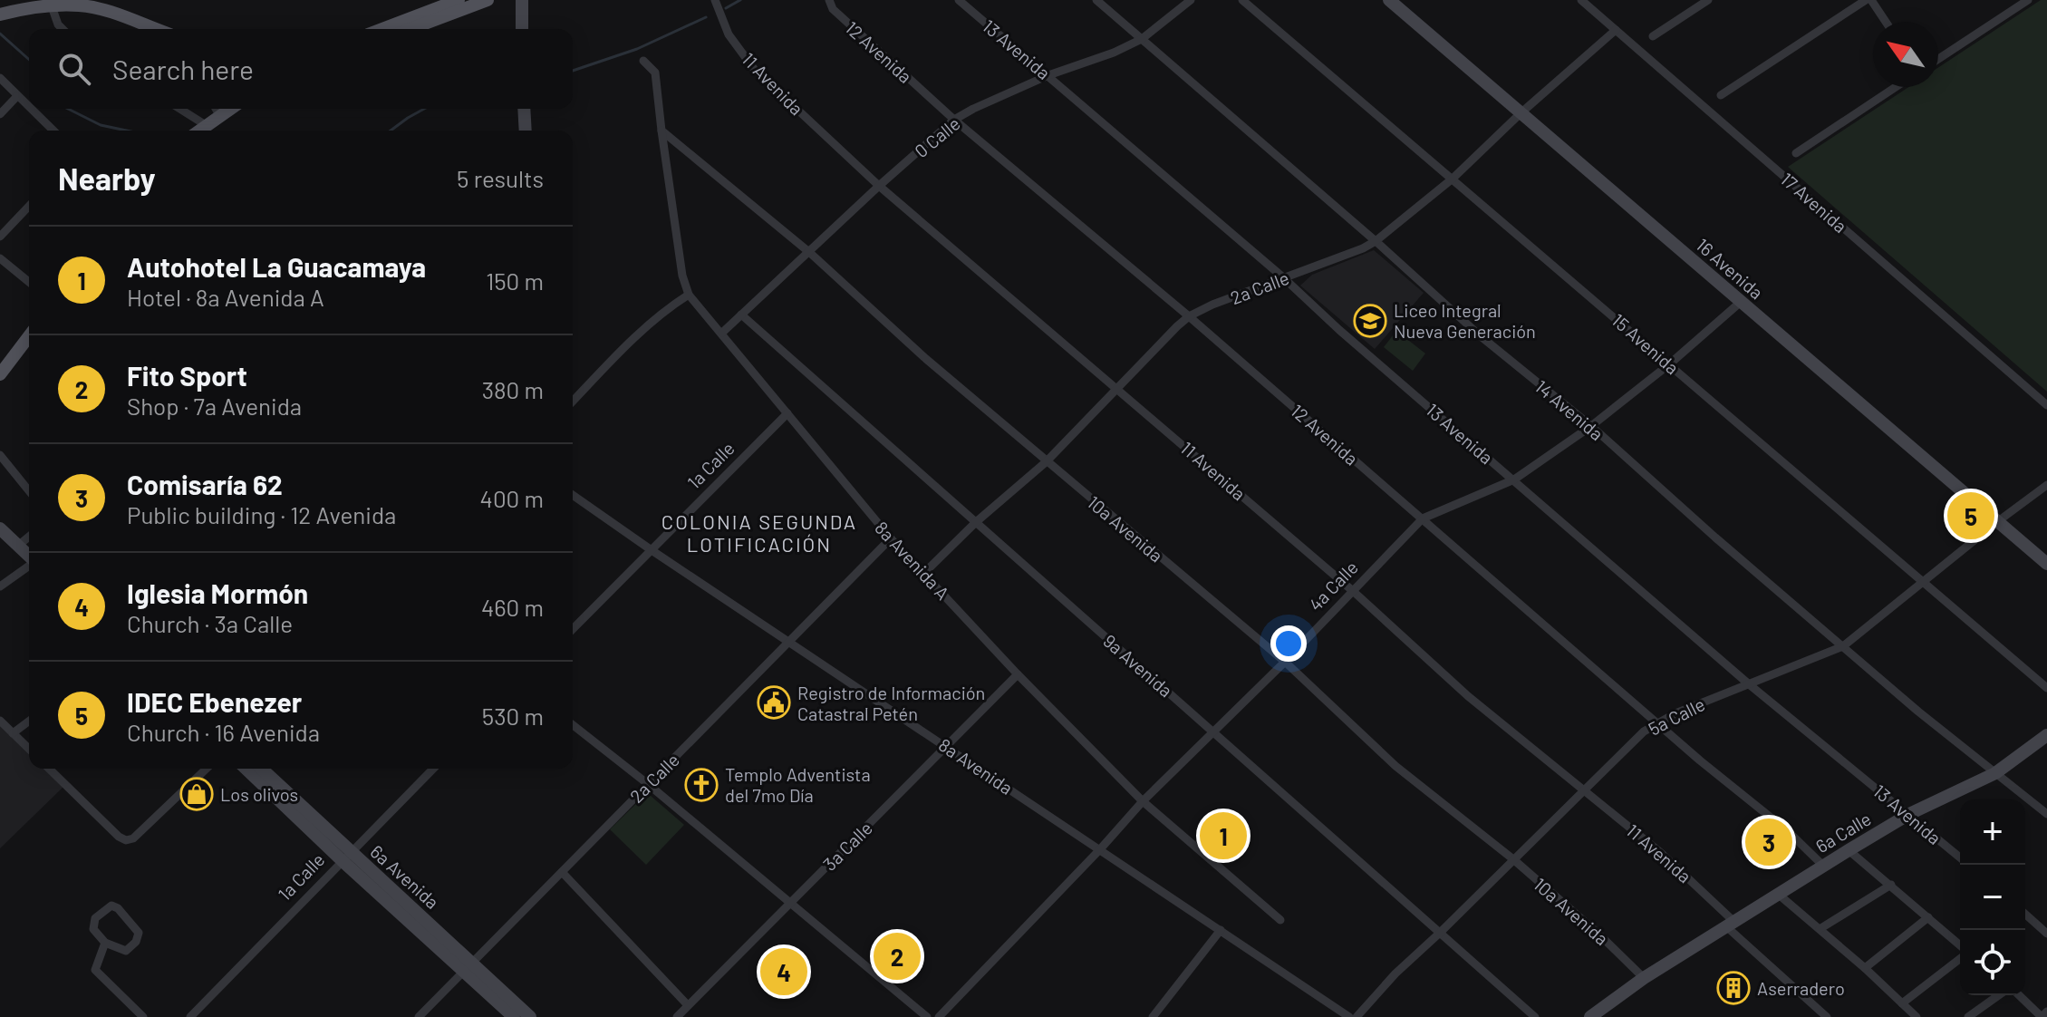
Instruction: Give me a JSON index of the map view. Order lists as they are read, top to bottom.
{
  "streets": {
    "main road": ["16 Avenida", "6a Calle", "6a Avenida"],
    "street": [
      "13 Avenida",
      "12 Avenida",
      "11 Avenida",
      "0 Calle",
      "17 Avenida",
      "2a Calle",
      "15 Avenida",
      "14 Avenida",
      "1a Calle",
      "10a Avenida",
      "8a Avenida A",
      "4a Calle",
      "9a Avenida",
      "5a Calle",
      "8a Avenida",
      "3a Calle"
    ]
  },
  "crossings": [
    ["13 Avenida", "0 Calle"],
    ["13 Avenida", "2a Calle"],
    ["13 Avenida", "4a Calle"],
    ["13 Avenida", "5a Calle"],
    ["13 Avenida", "6a Calle"],
    ["12 Avenida", "0 Calle"],
    ["12 Avenida", "2a Calle"],
    ["12 Avenida", "4a Calle"],
    ["12 Avenida", "5a Calle"],
    ["12 Avenida", "6a Calle"],
    ["11 Avenida", "0 Calle"],
    ["11 Avenida", "2a Calle"],
    ["11 Avenida", "4a Calle"],
    ["11 Avenida", "5a Calle"],
    ["11 Avenida", "6a Calle"],
    ["0 Calle", "14 Avenida"],
    ["0 Calle", "10a Avenida"],
    ["0 Calle", "8a Avenida A"],
    ["0 Calle", "9a Avenida"],
    ["17 Avenida", "2a Calle"],
    ["16 Avenida", "2a Calle"],
    ["16 Avenida", "4a Calle"],
    ["16 Avenida", "5a Calle"],
    ["2a Calle", "15 Avenida"],
    ["2a Calle", "14 Avenida"],
    ["2a Calle", "10a Avenida"],
    ["2a Calle", "8a Avenida A"],
    ["2a Calle", "9a Avenida"],
    ["2a Calle", "8a Avenida"],
    ["2a Calle", "6a Avenida"],
    ["15 Avenida", "4a Calle"],
    ["15 Avenida", "5a Calle"],
    ["14 Avenida", "4a Calle"],
    ["14 Avenida", "5a Calle"],
    ["14 Avenida", "6a Calle"],
    ["1a Calle", "8a Avenida A"],
    ["1a Calle", "8a Avenida"],
    ["1a Calle", "6a Avenida"],
    ["10a Avenida", "8a Avenida A"],
    ["10a Avenida", "4a Calle"],
    ["10a Avenida", "5a Calle"],
    ["10a Avenida", "6a Calle"],
    ["8a Avenida A", "4a Calle"],
    ["8a Avenida A", "3a Calle"],
    ["4a Calle", "9a Avenida"],
    ["4a Calle", "8a Avenida"],
    ["9a Avenida", "5a Calle"],
    ["8a Avenida", "3a Calle"]
  ],
  "districts": ["COLONIA SEGUNDA LOTIFICACIÓN"],
  "places": {
    "school or university": ["Liceo Integral Nueva Generación"],
    "public building": ["Registro de Información Catastral Petén"],
    "church": ["Templo Adventista del 7mo Día"],
    "shop": ["Los olivos"],
    "building": ["Aserradero"]
  },
  "north": "top left",
  "page": {
    "search": "Search here",
    "heading": ["Nearby", "5 results"],
    "list": [
      {
        "mark": "1",
        "name": "Autohotel La Guacamaya",
        "note": "Hotel · 8a Avenida A",
        "value": "150 m"
      },
      {
        "mark": "2",
        "name": "Fito Sport",
        "note": "Shop · 7a Avenida",
        "value": "380 m"
      },
      {
        "mark": "3",
        "name": "Comisaría 62",
        "note": "Public building · 12 Avenida",
        "value": "400 m"
      },
      {
        "mark": "4",
        "name": "Iglesia Mormón",
        "note": "Church · 3a Calle",
        "value": "460 m"
      },
      {
        "mark": "5",
        "name": "IDEC Ebenezer",
        "note": "Church · 16 Avenida",
        "value": "530 m"
      }
    ],
    "pins": [
      "5",
      "1",
      "3",
      "2",
      "4"
    ],
    "map_buttons": ["+", "−"]
  }
}
